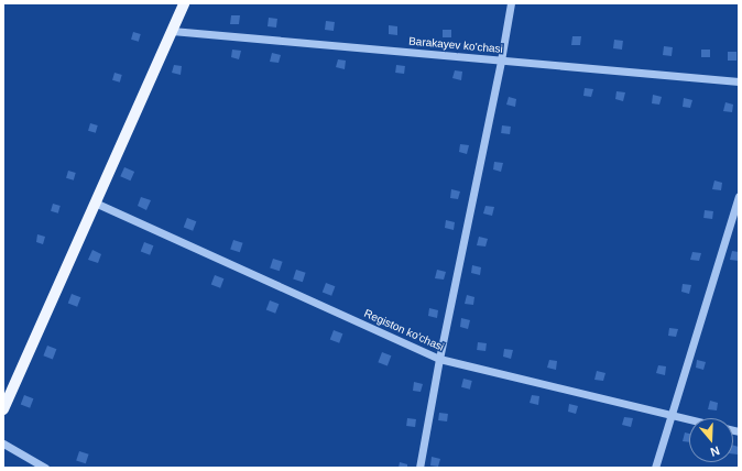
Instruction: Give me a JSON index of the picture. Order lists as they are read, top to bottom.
{
  "streets": {
    "street": ["Barakayev ko'chasi", "Registon ko'chasi"]
  },
  "north": "bottom"
}
